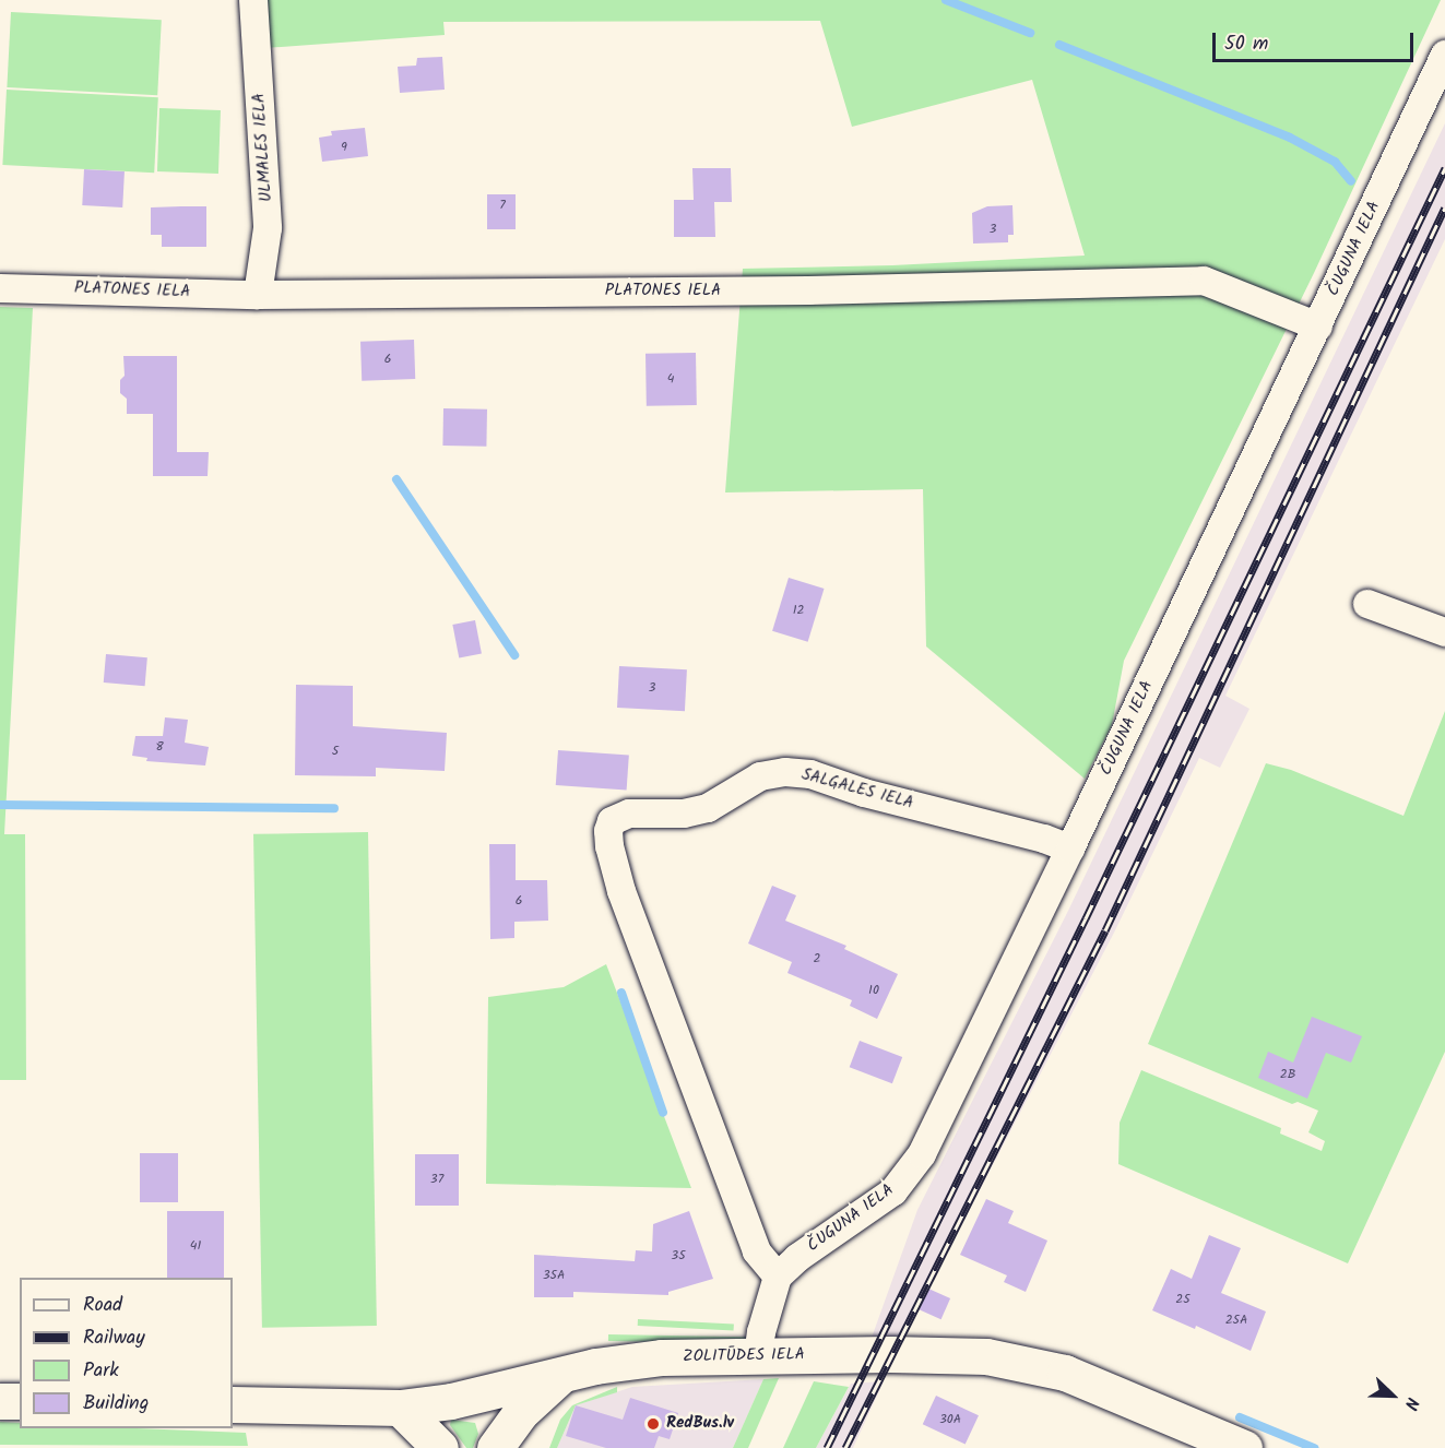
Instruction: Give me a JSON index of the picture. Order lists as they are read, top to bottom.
{
  "streets": {
    "street": [
      "ULMALES IELA",
      "ČUGUNA IELA",
      "PLATONES IELA",
      "SALGALES IELA",
      "ZOLITŪDES IELA"
    ]
  },
  "crossings": [
    ["ULMALES IELA", "PLATONES IELA"],
    ["ČUGUNA IELA", "PLATONES IELA"],
    ["ČUGUNA IELA", "SALGALES IELA"]
  ],
  "places": ["RedBus.lv"],
  "house_numbers": [
    "9",
    "7",
    "3",
    "6",
    "4",
    "12",
    "3",
    "8",
    "5",
    "6",
    "2",
    "10",
    "2B",
    "37",
    "41",
    "35",
    "35A",
    "25",
    "25A",
    "30A"
  ],
  "legend": [
    "Road",
    "Railway",
    "Park",
    "Building"
  ],
  "scale_bar": "50 m",
  "north": "bottom right"
}
